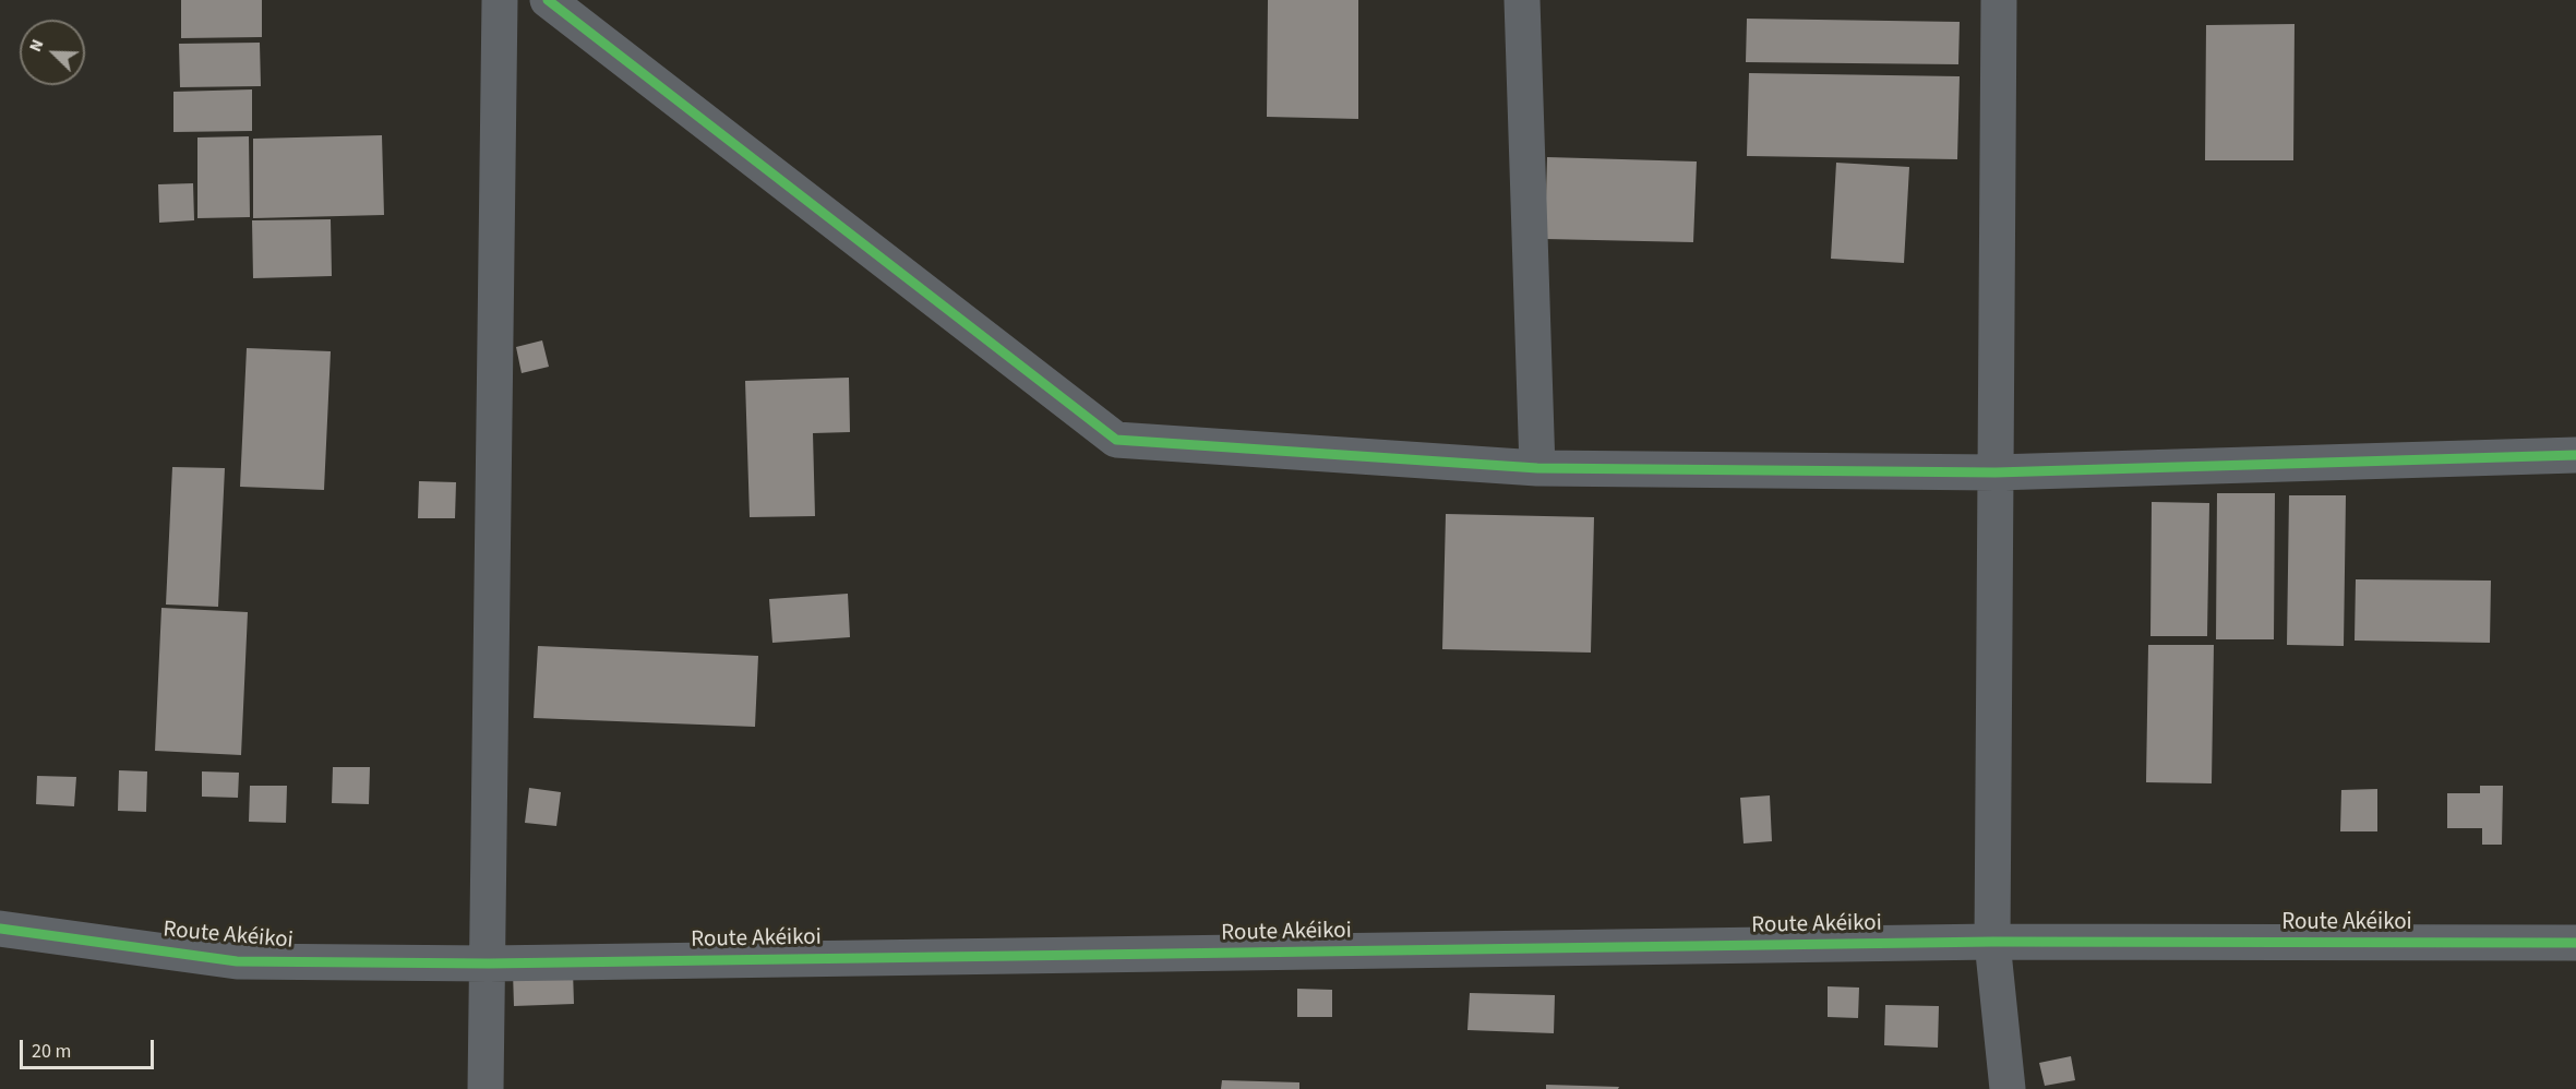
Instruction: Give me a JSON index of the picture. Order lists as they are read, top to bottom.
{
  "streets": {
    "street": ["Route Akéikoi"]
  },
  "scale_bar": "20 m",
  "north": "top left"
}
